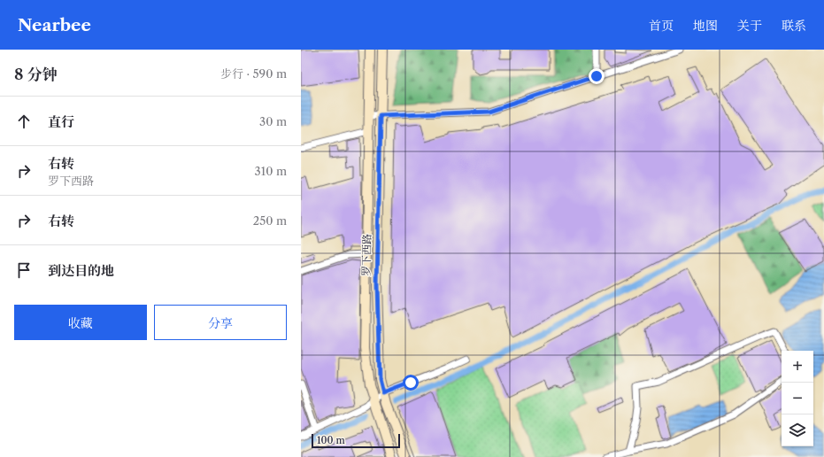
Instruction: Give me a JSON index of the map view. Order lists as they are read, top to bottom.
{
  "streets": {
    "main road": ["罗下西路"]
  },
  "scale_bar": "100 m",
  "page": {
    "header": "Nearbee",
    "nav": [
      "首页",
      "地图",
      "关于",
      "联系"
    ],
    "heading": ["8 分钟", "步行 · 590 m"],
    "list": [
      ["直行", "30 m"],
      ["右转", "罗下西路", "310 m"],
      ["右转", "250 m"],
      "到达目的地"
    ],
    "buttons": ["收藏", "分享"],
    "map_buttons": ["+", "−"],
    "scale": "100 m"
  }
}
